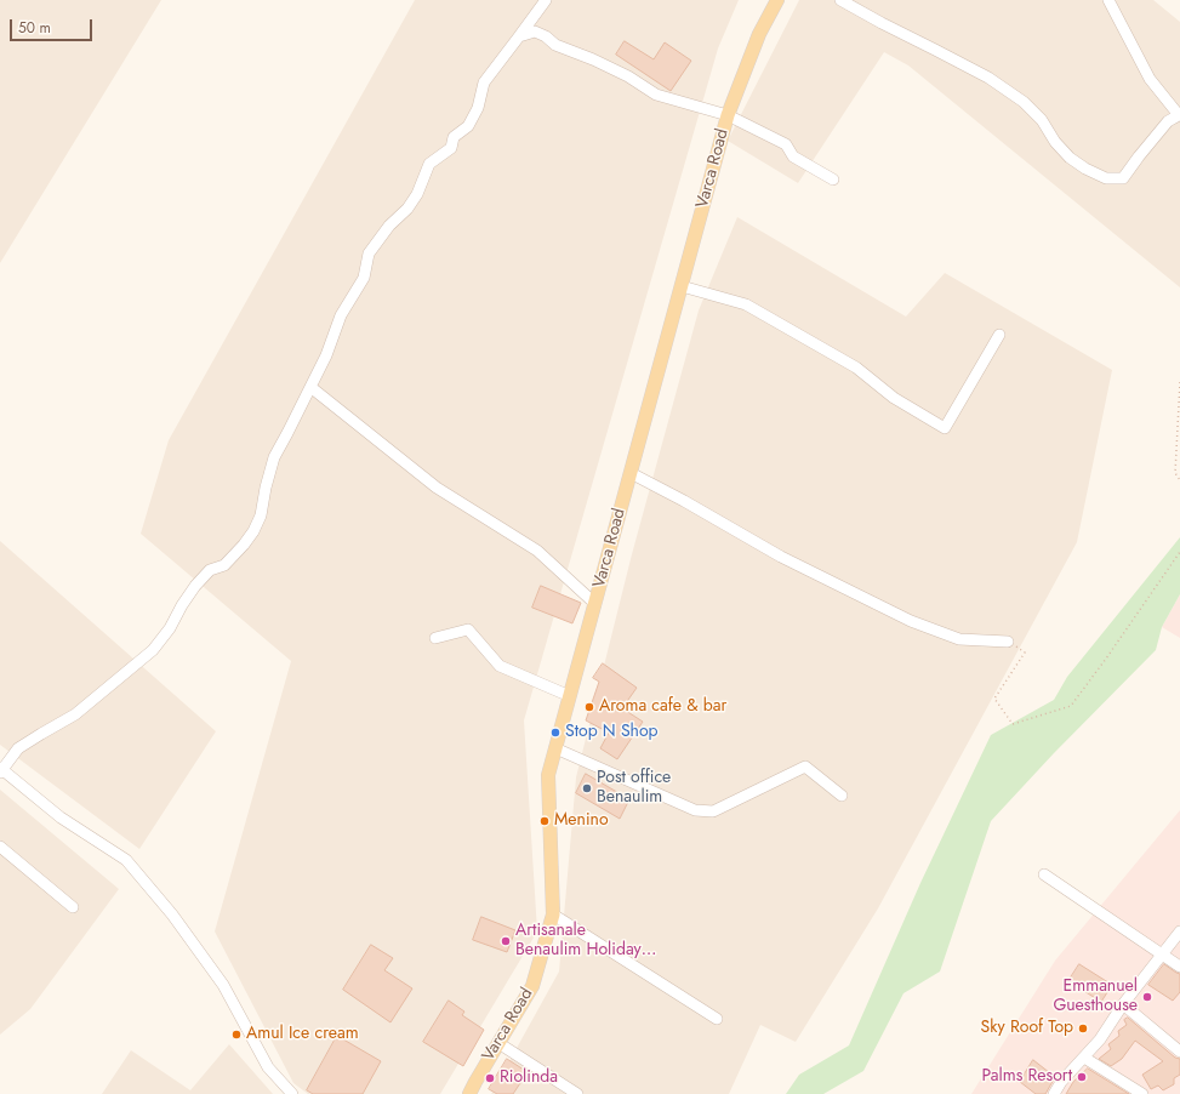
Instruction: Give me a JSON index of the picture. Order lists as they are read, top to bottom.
{
  "streets": {
    "main road": ["Varca Road"]
  },
  "places": [
    "Aroma cafe & bar",
    "Stop N Shop",
    "Post office Benaulim",
    "Menino",
    "Artisanale Benaulim Holiday…",
    "Emmanuel Guesthouse",
    "Sky Roof Top",
    "Amul Ice cream",
    "Palms Resort",
    "Riolinda"
  ],
  "scale_bar": "50 m"
}
